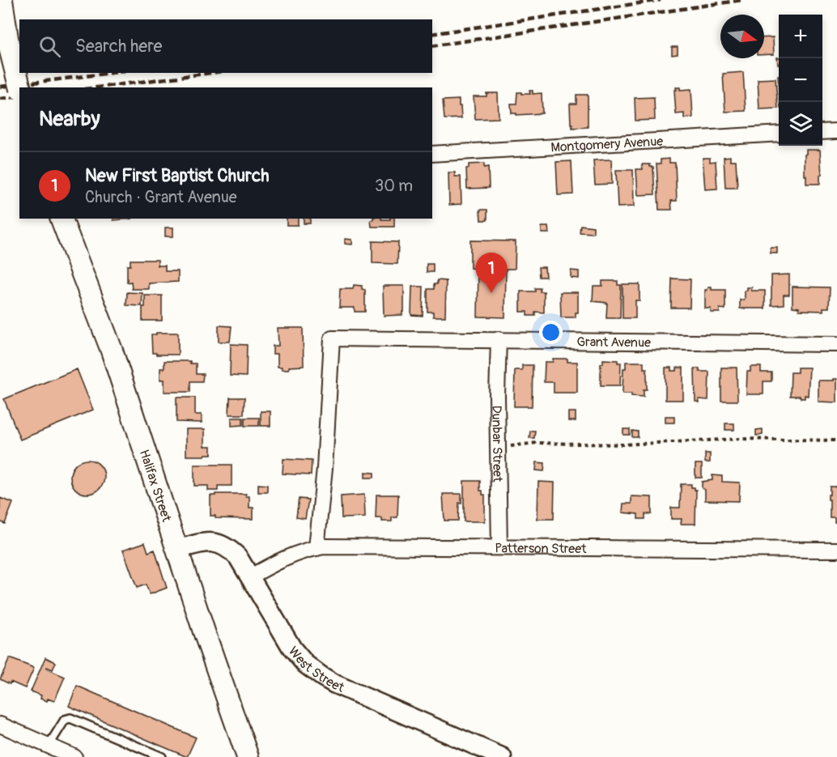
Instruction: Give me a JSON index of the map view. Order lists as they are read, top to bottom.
{
  "streets": {
    "main road": ["Halifax Street"],
    "street": [
      "Montgomery Avenue",
      "Grant Avenue",
      "Dunbar Street",
      "Patterson Street",
      "West Street"
    ]
  },
  "crossings": [
    ["Grant Avenue", "Dunbar Street"],
    ["Grant Avenue", "Patterson Street"],
    ["Dunbar Street", "Patterson Street"],
    ["Halifax Street", "West Street"],
    ["Patterson Street", "West Street"]
  ],
  "north": "right",
  "page": {
    "map_buttons": ["+", "−"],
    "search": "Search here",
    "heading": "Nearby",
    "list": [
      {
        "mark": "1",
        "name": "New First Baptist Church",
        "note": "Church · Grant Avenue",
        "value": "30 m"
      }
    ],
    "pins": "1"
  }
}
